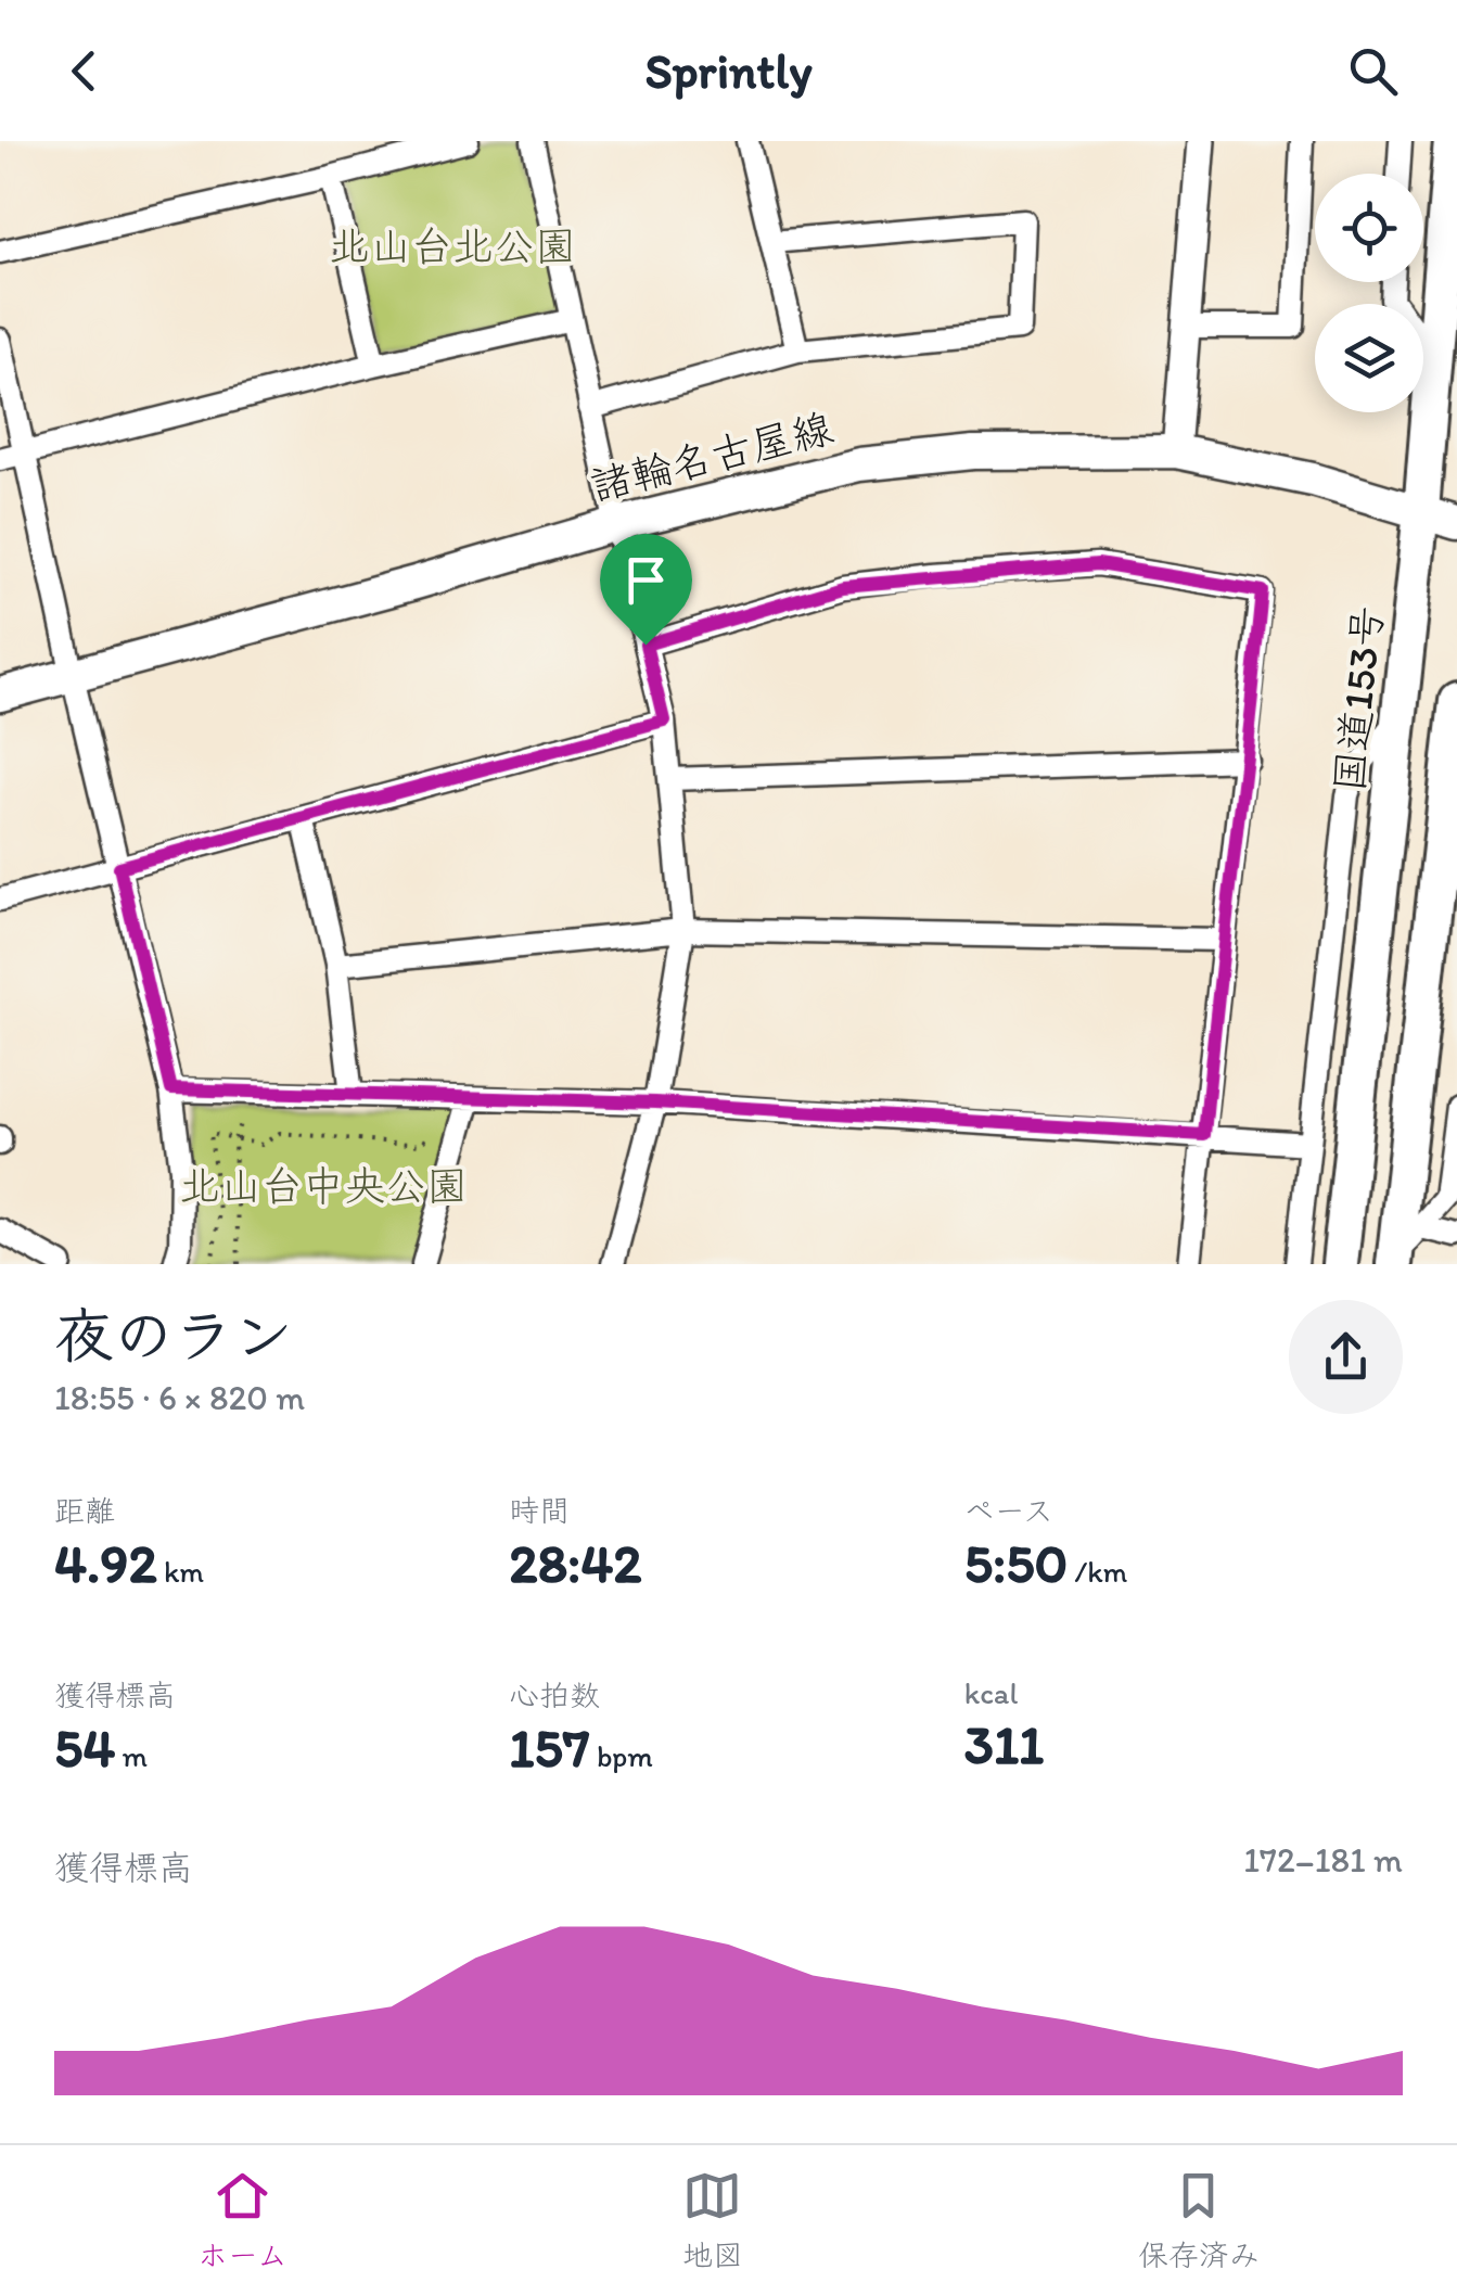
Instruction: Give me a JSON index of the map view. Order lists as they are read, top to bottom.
{
  "streets": {
    "highway": ["国道153号"],
    "main road": ["諸輪名古屋線"]
  },
  "crossings": [
    ["諸輪名古屋線", "国道153号"]
  ],
  "parks": ["北山台北公園", "北山台中央公園"],
  "page": {
    "header": "Sprintly",
    "heading": ["夜のラン", "18:55 · 6 × 820 m"],
    "stats": [
      ["距離", "4.92 km"],
      ["時間", "28:42"],
      ["ペース", "5:50 /km"],
      ["獲得標高", "54 m"],
      ["心拍数", "157 bpm"],
      ["kcal", "311"]
    ],
    "chart": ["獲得標高", "172–181 m"],
    "tabs": ["ホーム", "地図", "保存済み"]
  }
}
